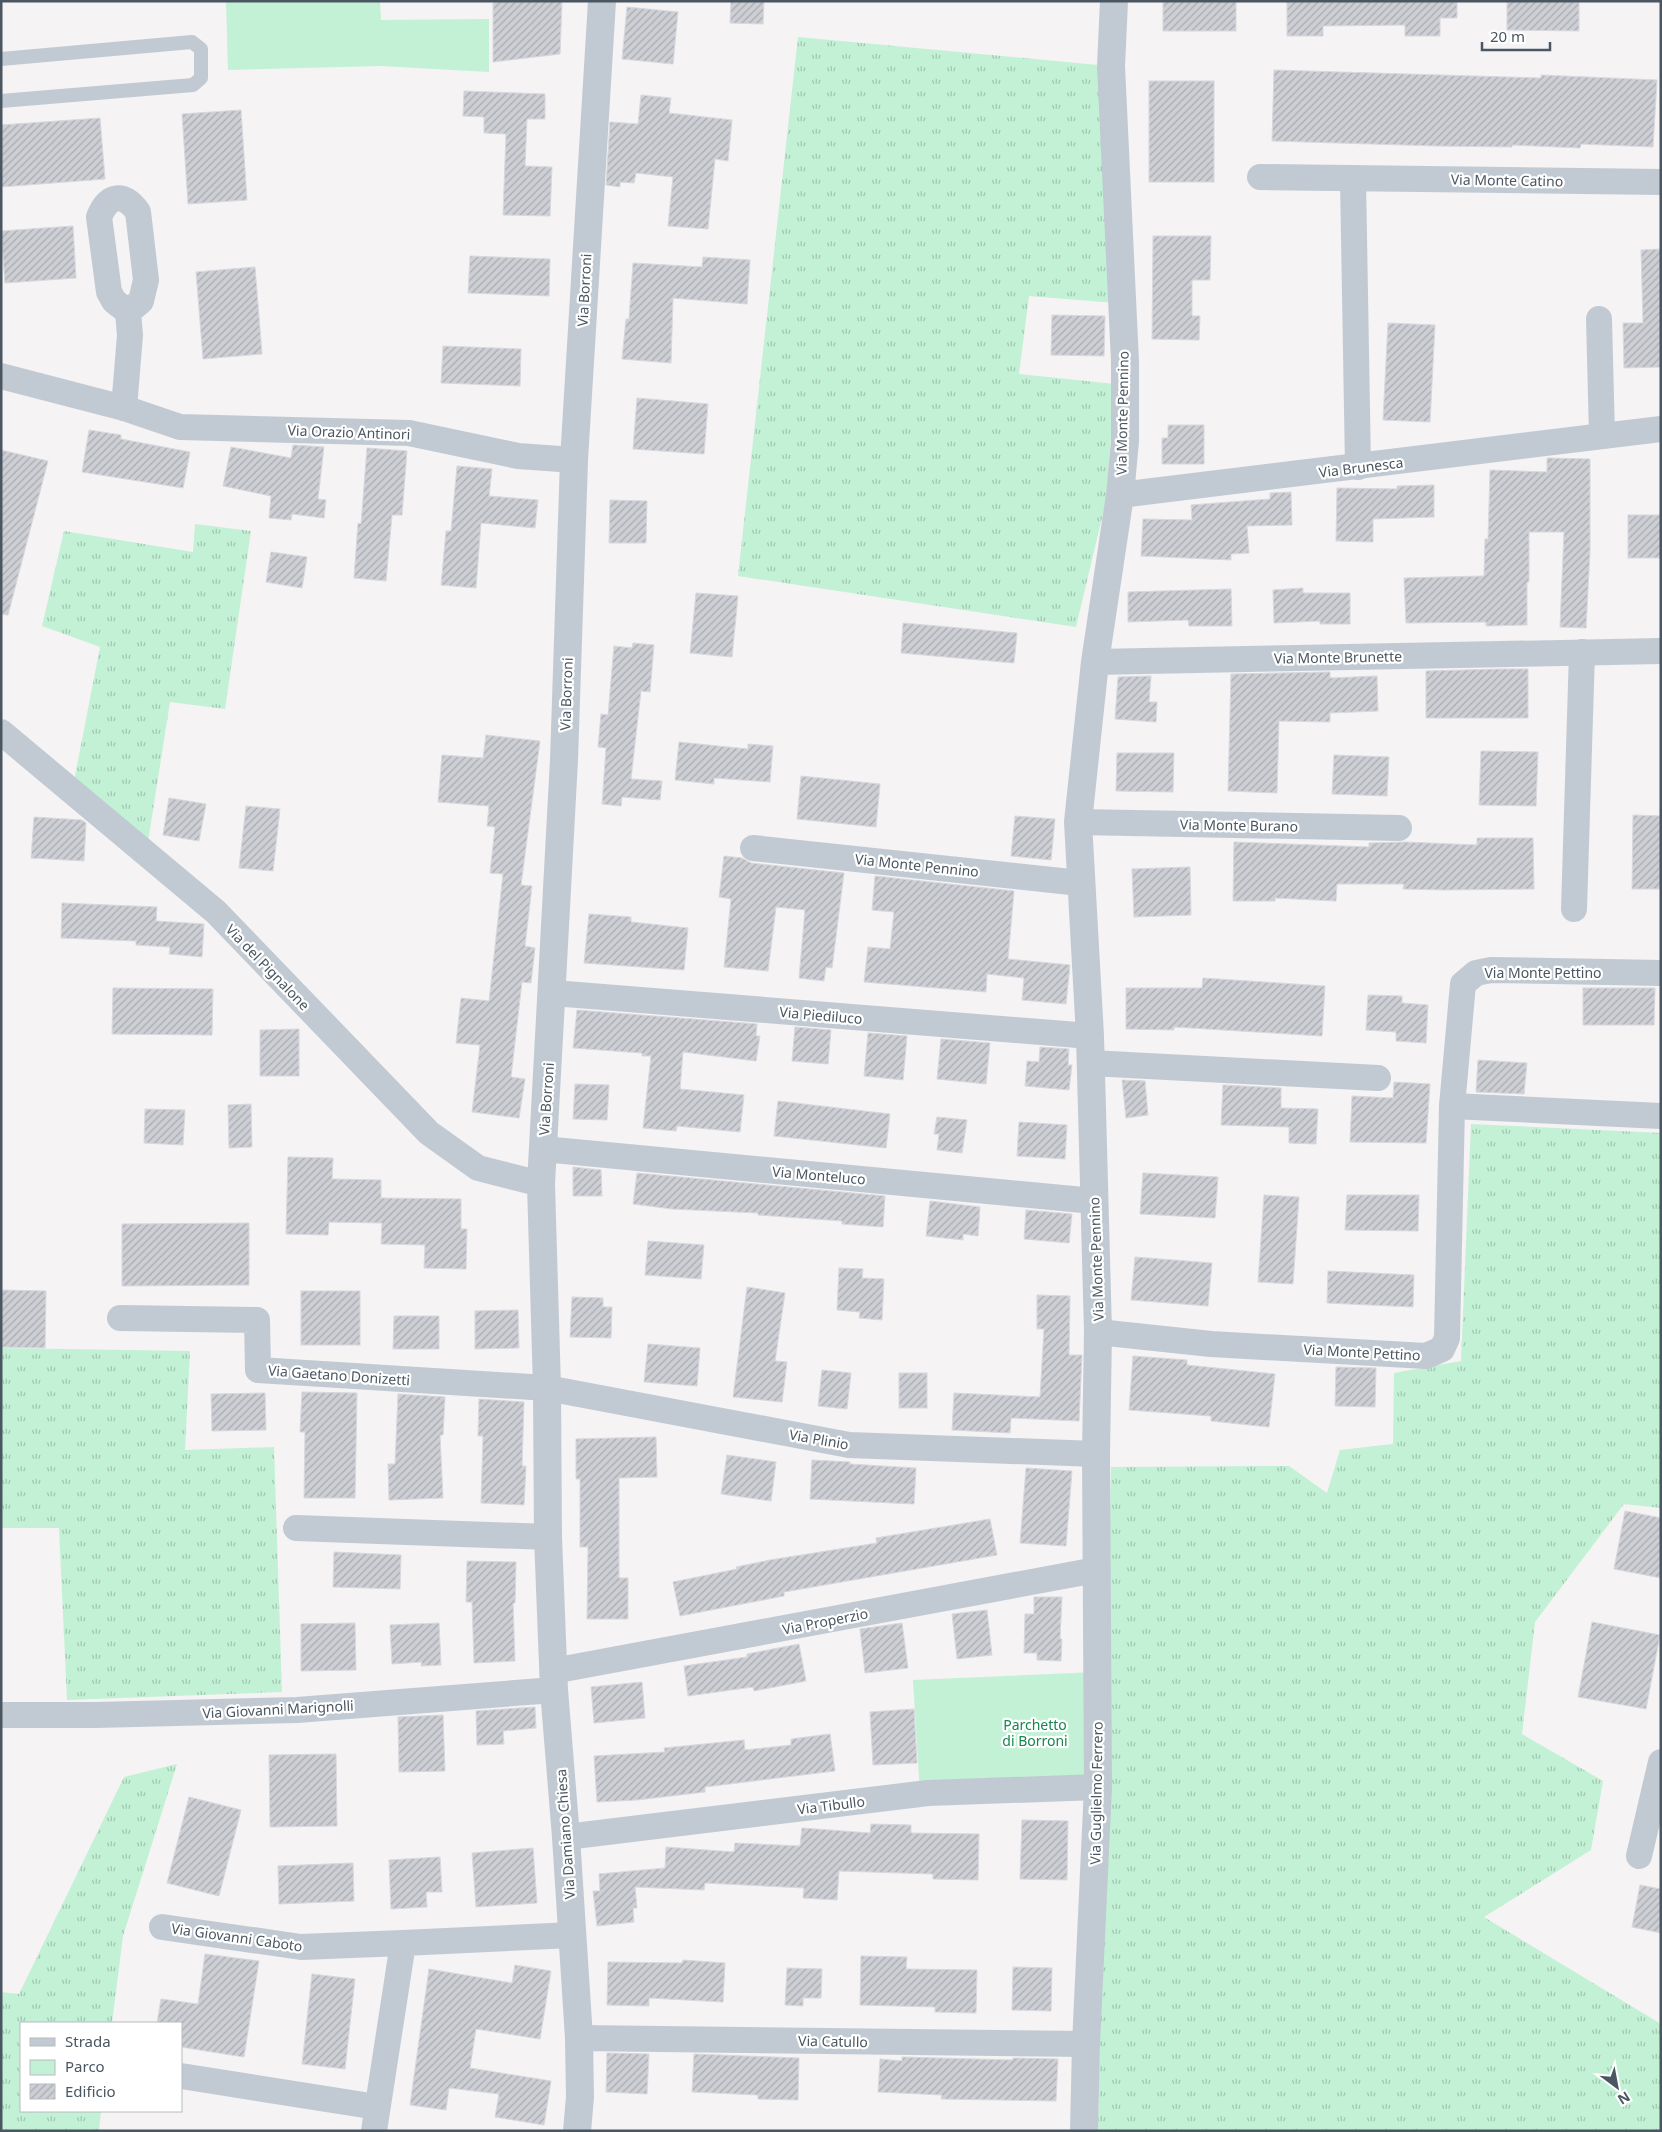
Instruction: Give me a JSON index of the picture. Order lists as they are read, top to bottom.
{
  "streets": {
    "street": [
      "Via Monte Catino",
      "Via Borroni",
      "Via Monte Pennino",
      "Via Orazio Antinori",
      "Via Brunesca",
      "Via Monte Brunette",
      "Via Monte Burano",
      "Via del Pignalone",
      "Via Monte Pettino",
      "Via Piediluco",
      "Via Monteluco",
      "Via Gaetano Donizetti",
      "Via Plinio",
      "Via Properzio",
      "Via Giovanni Marignolli",
      "Via Guglielmo Ferrero",
      "Via Tibullo",
      "Via Damiano Chiesa",
      "Via Giovanni Caboto",
      "Via Catullo"
    ]
  },
  "crossings": [
    ["Via Borroni", "Via Orazio Antinori"],
    ["Via Borroni", "Via del Pignalone"],
    ["Via Borroni", "Via Piediluco"],
    ["Via Borroni", "Via Monteluco"],
    ["Via Borroni", "Via Gaetano Donizetti"],
    ["Via Borroni", "Via Plinio"],
    ["Via Borroni", "Via Damiano Chiesa"],
    ["Via Monte Pennino", "Via Brunesca"],
    ["Via Monte Pennino", "Via Monte Brunette"],
    ["Via Monte Pennino", "Via Monte Burano"],
    ["Via Monte Pennino", "Via Monte Pettino"],
    ["Via Monte Pennino", "Via Piediluco"],
    ["Via Monte Pennino", "Via Monteluco"],
    ["Via Monte Pennino", "Via Plinio"],
    ["Via Monte Pennino", "Via Guglielmo Ferrero"],
    ["Via Gaetano Donizetti", "Via Plinio"],
    ["Via Gaetano Donizetti", "Via Damiano Chiesa"],
    ["Via Plinio", "Via Guglielmo Ferrero"],
    ["Via Plinio", "Via Damiano Chiesa"],
    ["Via Properzio", "Via Giovanni Marignolli"],
    ["Via Properzio", "Via Guglielmo Ferrero"],
    ["Via Properzio", "Via Damiano Chiesa"],
    ["Via Giovanni Marignolli", "Via Damiano Chiesa"],
    ["Via Guglielmo Ferrero", "Via Tibullo"],
    ["Via Guglielmo Ferrero", "Via Catullo"],
    ["Via Tibullo", "Via Damiano Chiesa"],
    ["Via Damiano Chiesa", "Via Giovanni Caboto"],
    ["Via Damiano Chiesa", "Via Catullo"]
  ],
  "parks": ["Parchetto di Borroni"],
  "legend": ["Strada", "Parco", "Edificio"],
  "scale_bar": "20 m",
  "north": "bottom right"
}
